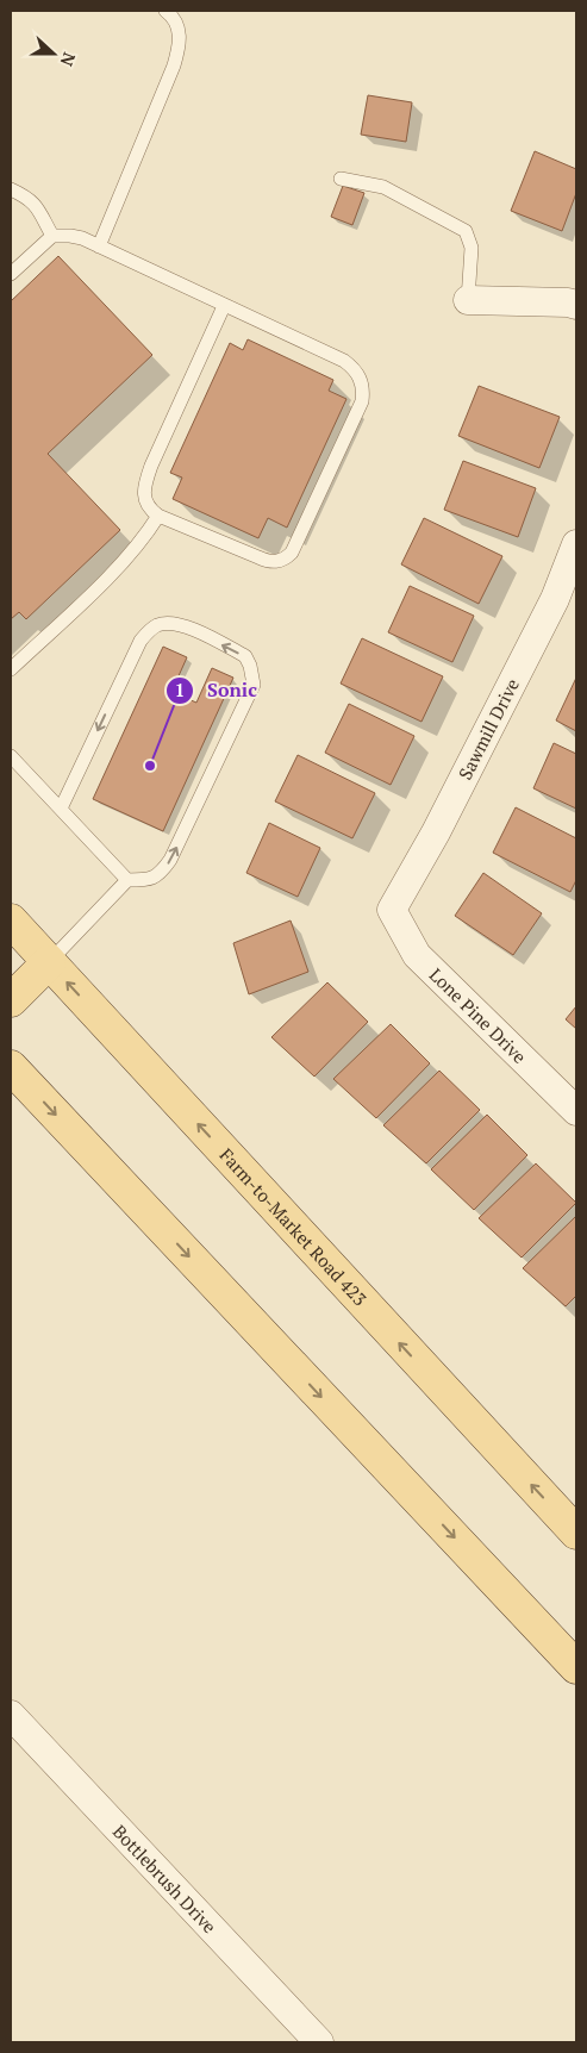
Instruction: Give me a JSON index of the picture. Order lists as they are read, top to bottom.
{
  "streets": {
    "main road": ["Farm-to-Market Road 423"],
    "street": ["Sawmill Drive", "Lone Pine Drive", "Bottlebrush Drive"]
  },
  "crossings": [
    ["Sawmill Drive", "Lone Pine Drive"]
  ],
  "places": ["Sonic"],
  "north": "right"
}
